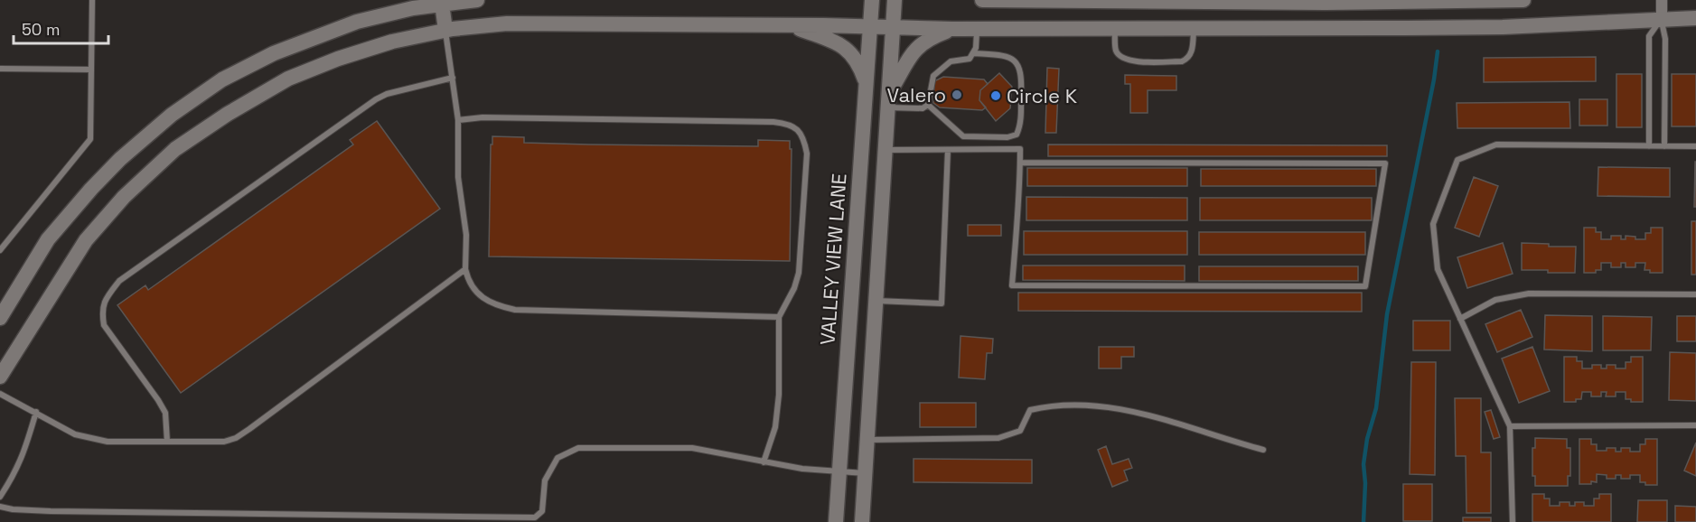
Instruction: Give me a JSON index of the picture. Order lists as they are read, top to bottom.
{
  "streets": {
    "main road": ["VALLEY VIEW LANE"]
  },
  "places": ["Valero", "Circle K"],
  "scale_bar": "50 m"
}
